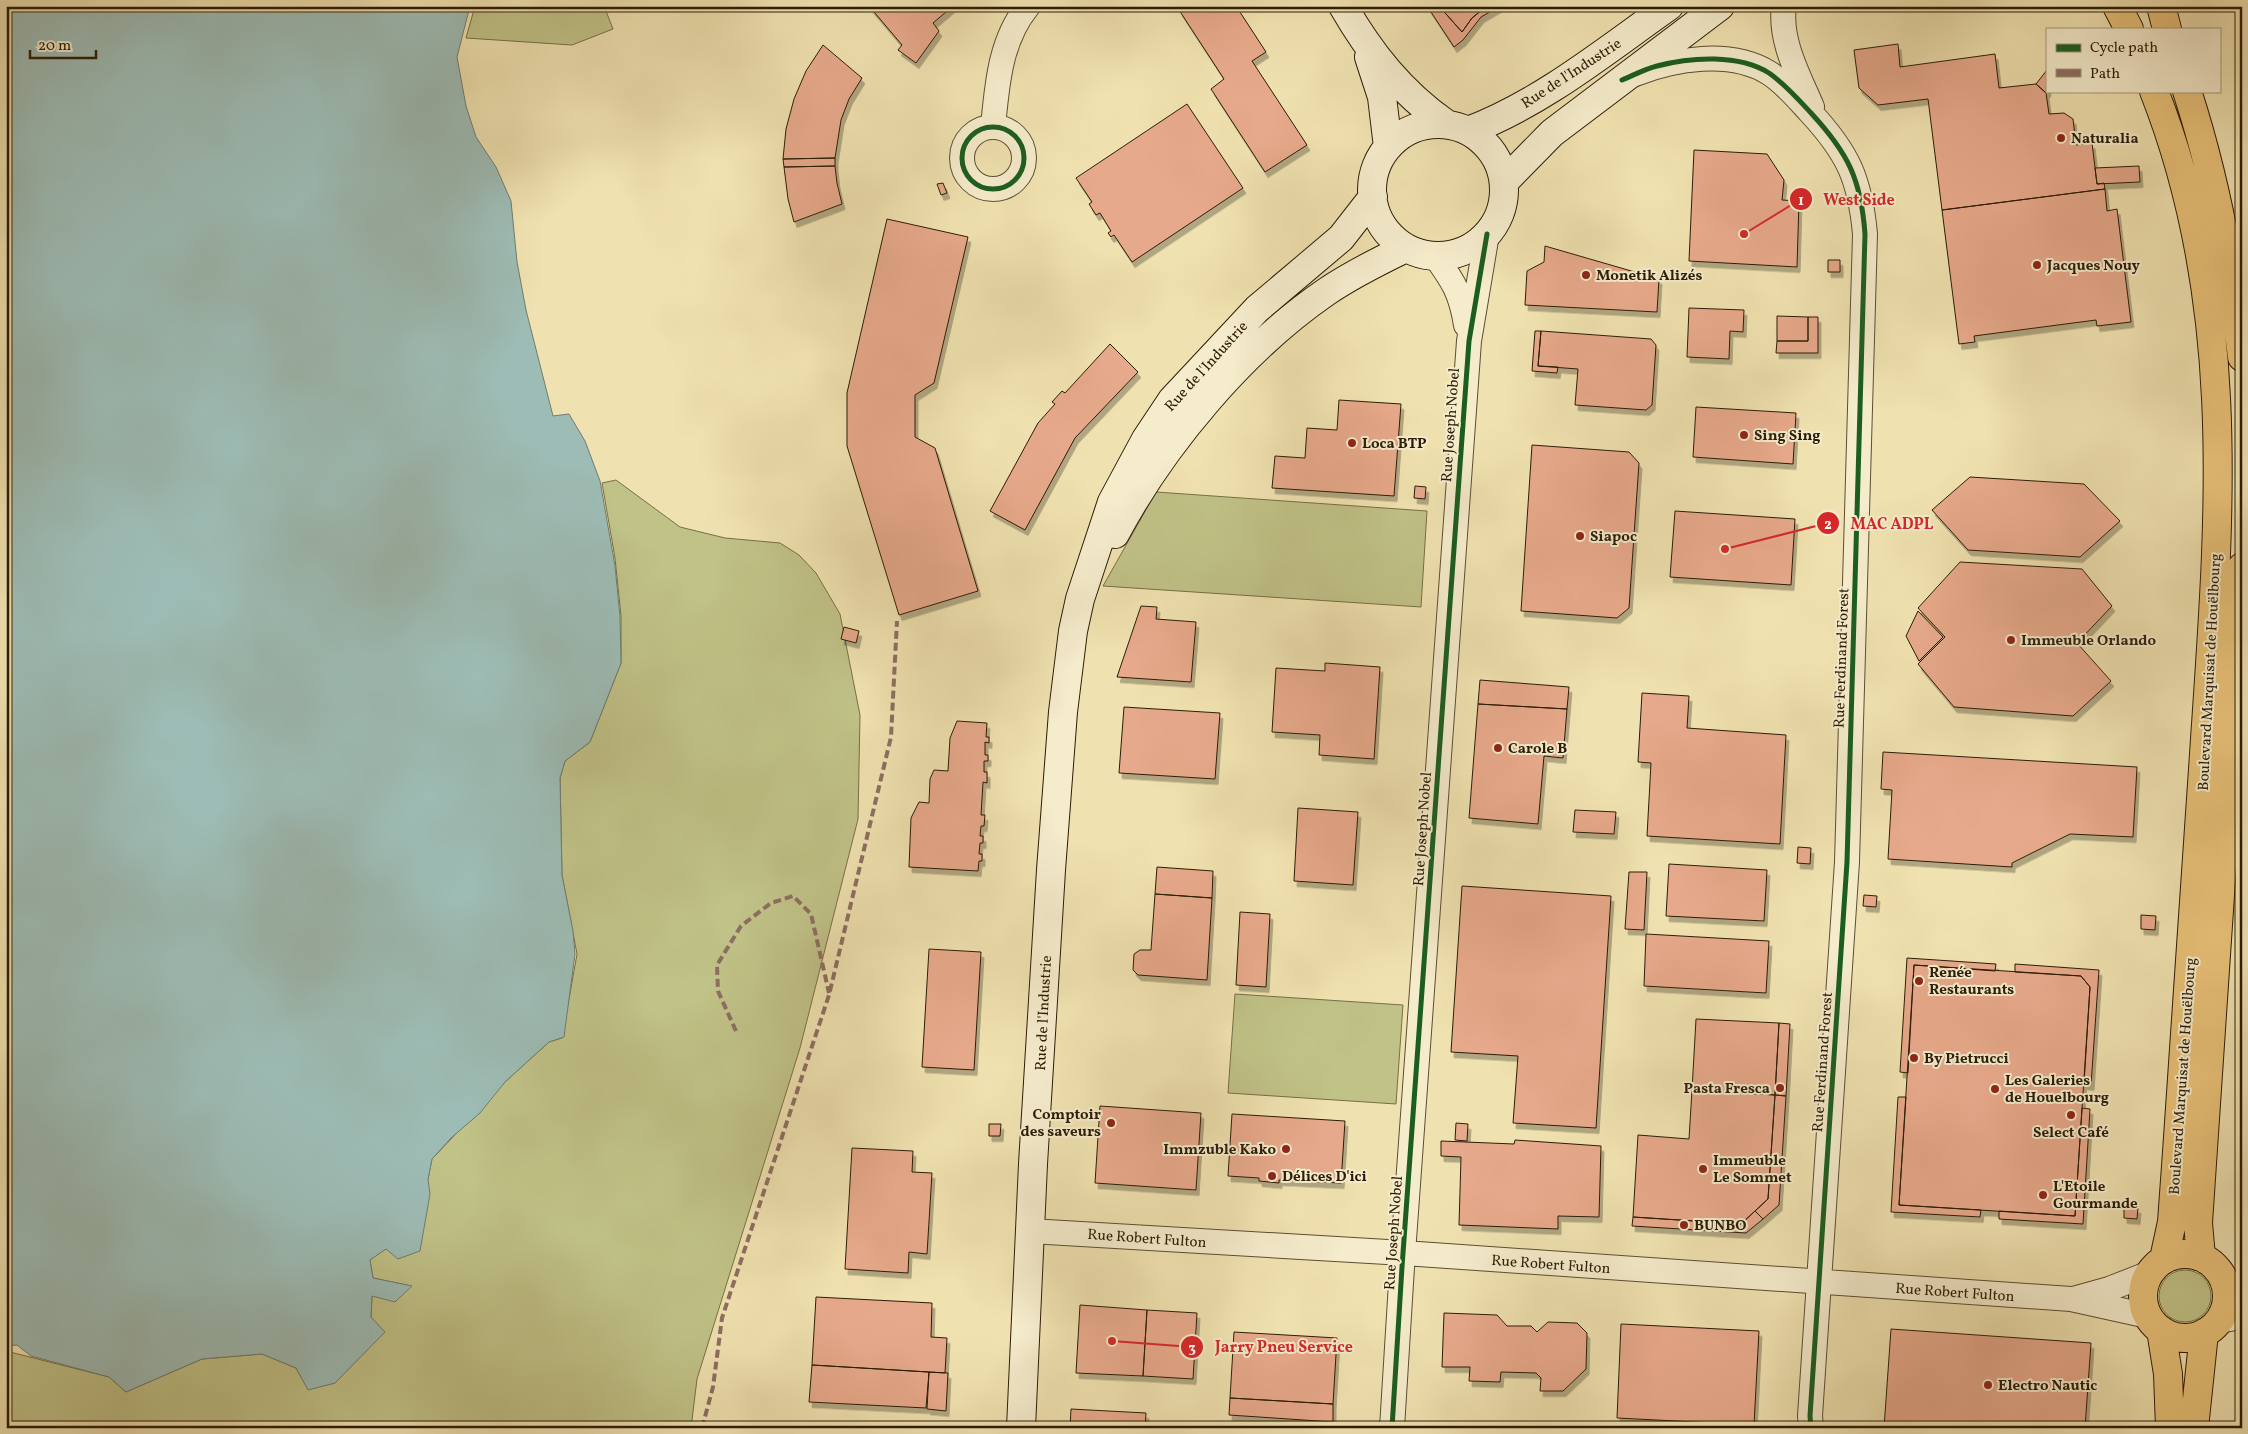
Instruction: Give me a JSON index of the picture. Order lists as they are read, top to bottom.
{
  "streets": {
    "main road": ["Rue de l'Industrie", "Boulevard Marquisat de Houëlbourg"],
    "street": ["Rue Joseph Nobel", "Rue Ferdinand Forest", "Rue Robert Fulton"]
  },
  "crossings": [
    ["Rue de l'Industrie", "Rue Joseph Nobel"],
    ["Rue de l'Industrie", "Rue Robert Fulton"],
    ["Rue Joseph Nobel", "Rue Robert Fulton"],
    ["Rue Ferdinand Forest", "Rue Robert Fulton"],
    ["Boulevard Marquisat de Houëlbourg", "Rue Robert Fulton"]
  ],
  "places": [
    "Naturalia",
    "West Side",
    "Jacques Nouy",
    "Monetik Alizés",
    "Sing Sing",
    "Loca BTP",
    "Siapoc",
    "MAC ADPL",
    "Immeuble Orlando",
    "Carole B",
    "Renée Restaurants",
    "By Pietrucci",
    "Pasta Fresca",
    "Les Galeries de Houelbourg",
    "Select Café",
    "Comptoir des saveurs",
    "Immzuble Kako",
    "Immeuble Le Sommet",
    "Délices D'ici",
    "L'Etoile Gourmande",
    "BUNBO",
    "Jarry Pneu Service",
    "Electro Nautic"
  ],
  "legend": ["Cycle path", "Path"],
  "scale_bar": "20 m"
}
